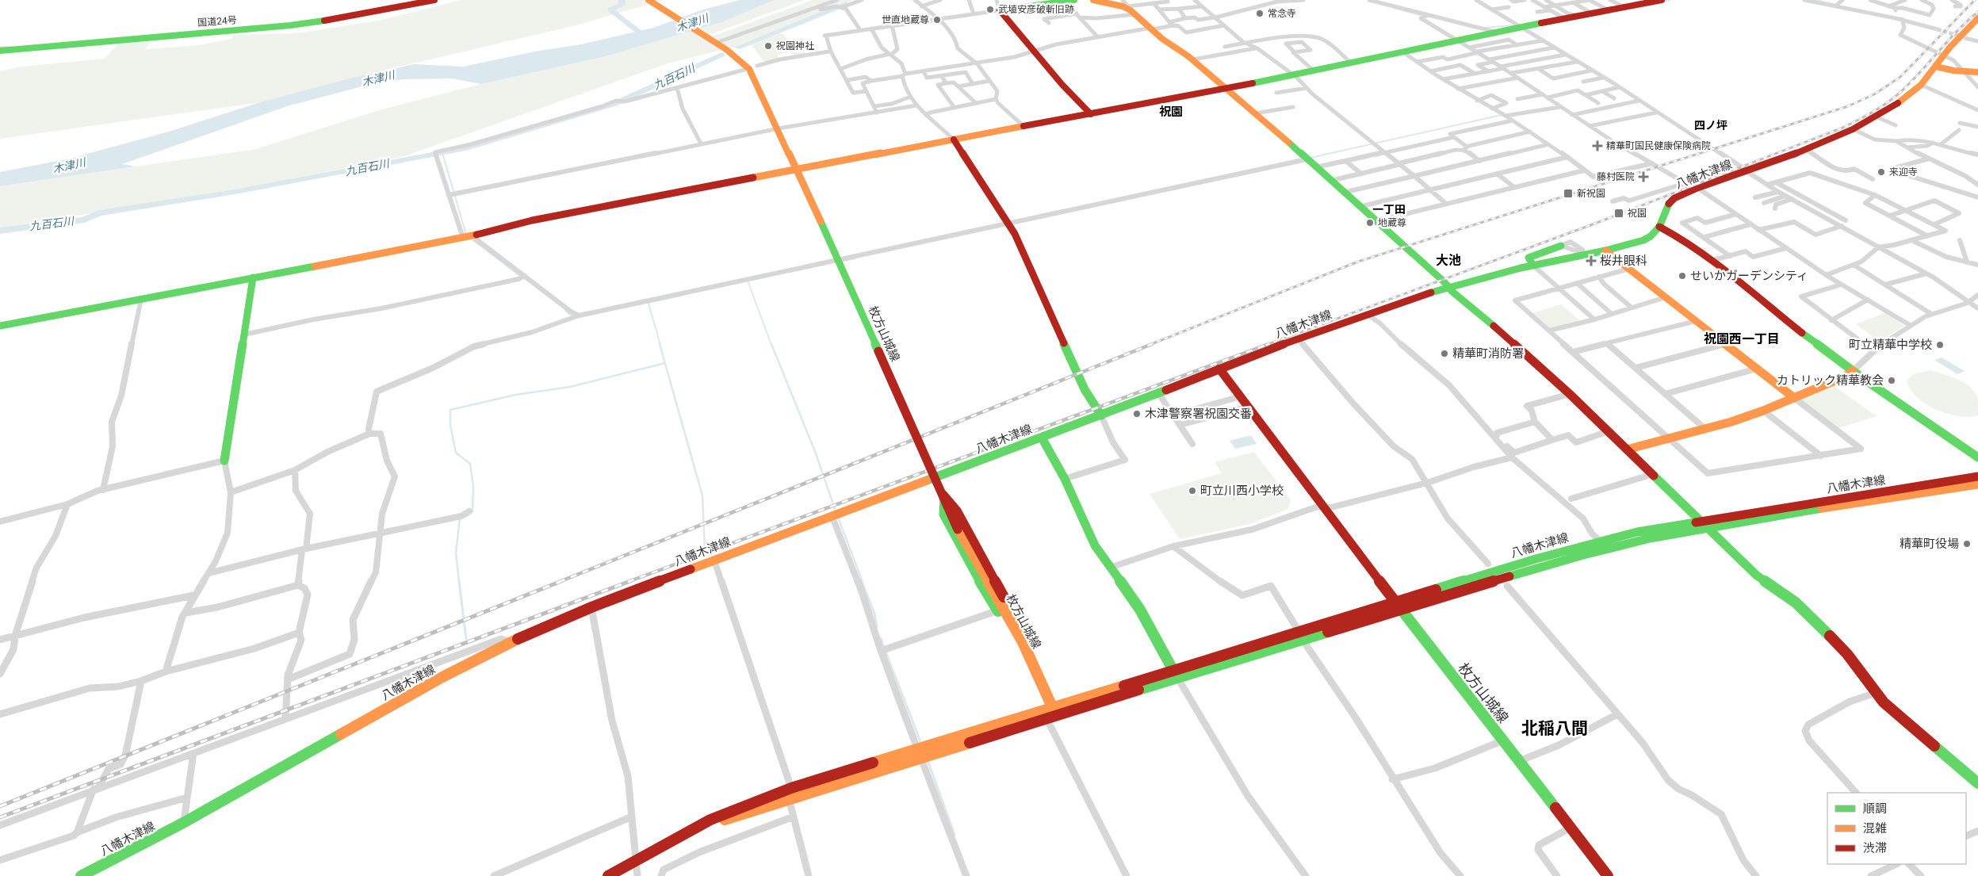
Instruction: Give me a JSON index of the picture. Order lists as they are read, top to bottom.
{
  "streets": {
    "main road": ["国道24号", "八幡木津線", "枚方山城線"]
  },
  "crossings": [
    ["八幡木津線", "枚方山城線"]
  ],
  "districts": [
    "祝園",
    "四ノ坪",
    "一丁田",
    "大池",
    "祝園西一丁目",
    "北稲八間"
  ],
  "water": ["木津川", "九百石川"],
  "places": {
    "other": [
      "武埴安彦破斬旧跡",
      "常念寺",
      "世直地蔵尊",
      "祝園神社",
      "来迎寺",
      "地蔵尊",
      "せいかガーデンシティ",
      "町立精華中学校",
      "精華町消防署",
      "カトリック精華教会",
      "木津警察署祝園交番",
      "町立川西小学校",
      "精華町役場"
    ],
    "health": ["精華町国民健康保険病院", "藤村医院", "桜井眼科"],
    "transit": ["新祝園", "祝園"]
  },
  "legend": ["順調", "混雑", "渋滞"]
}
